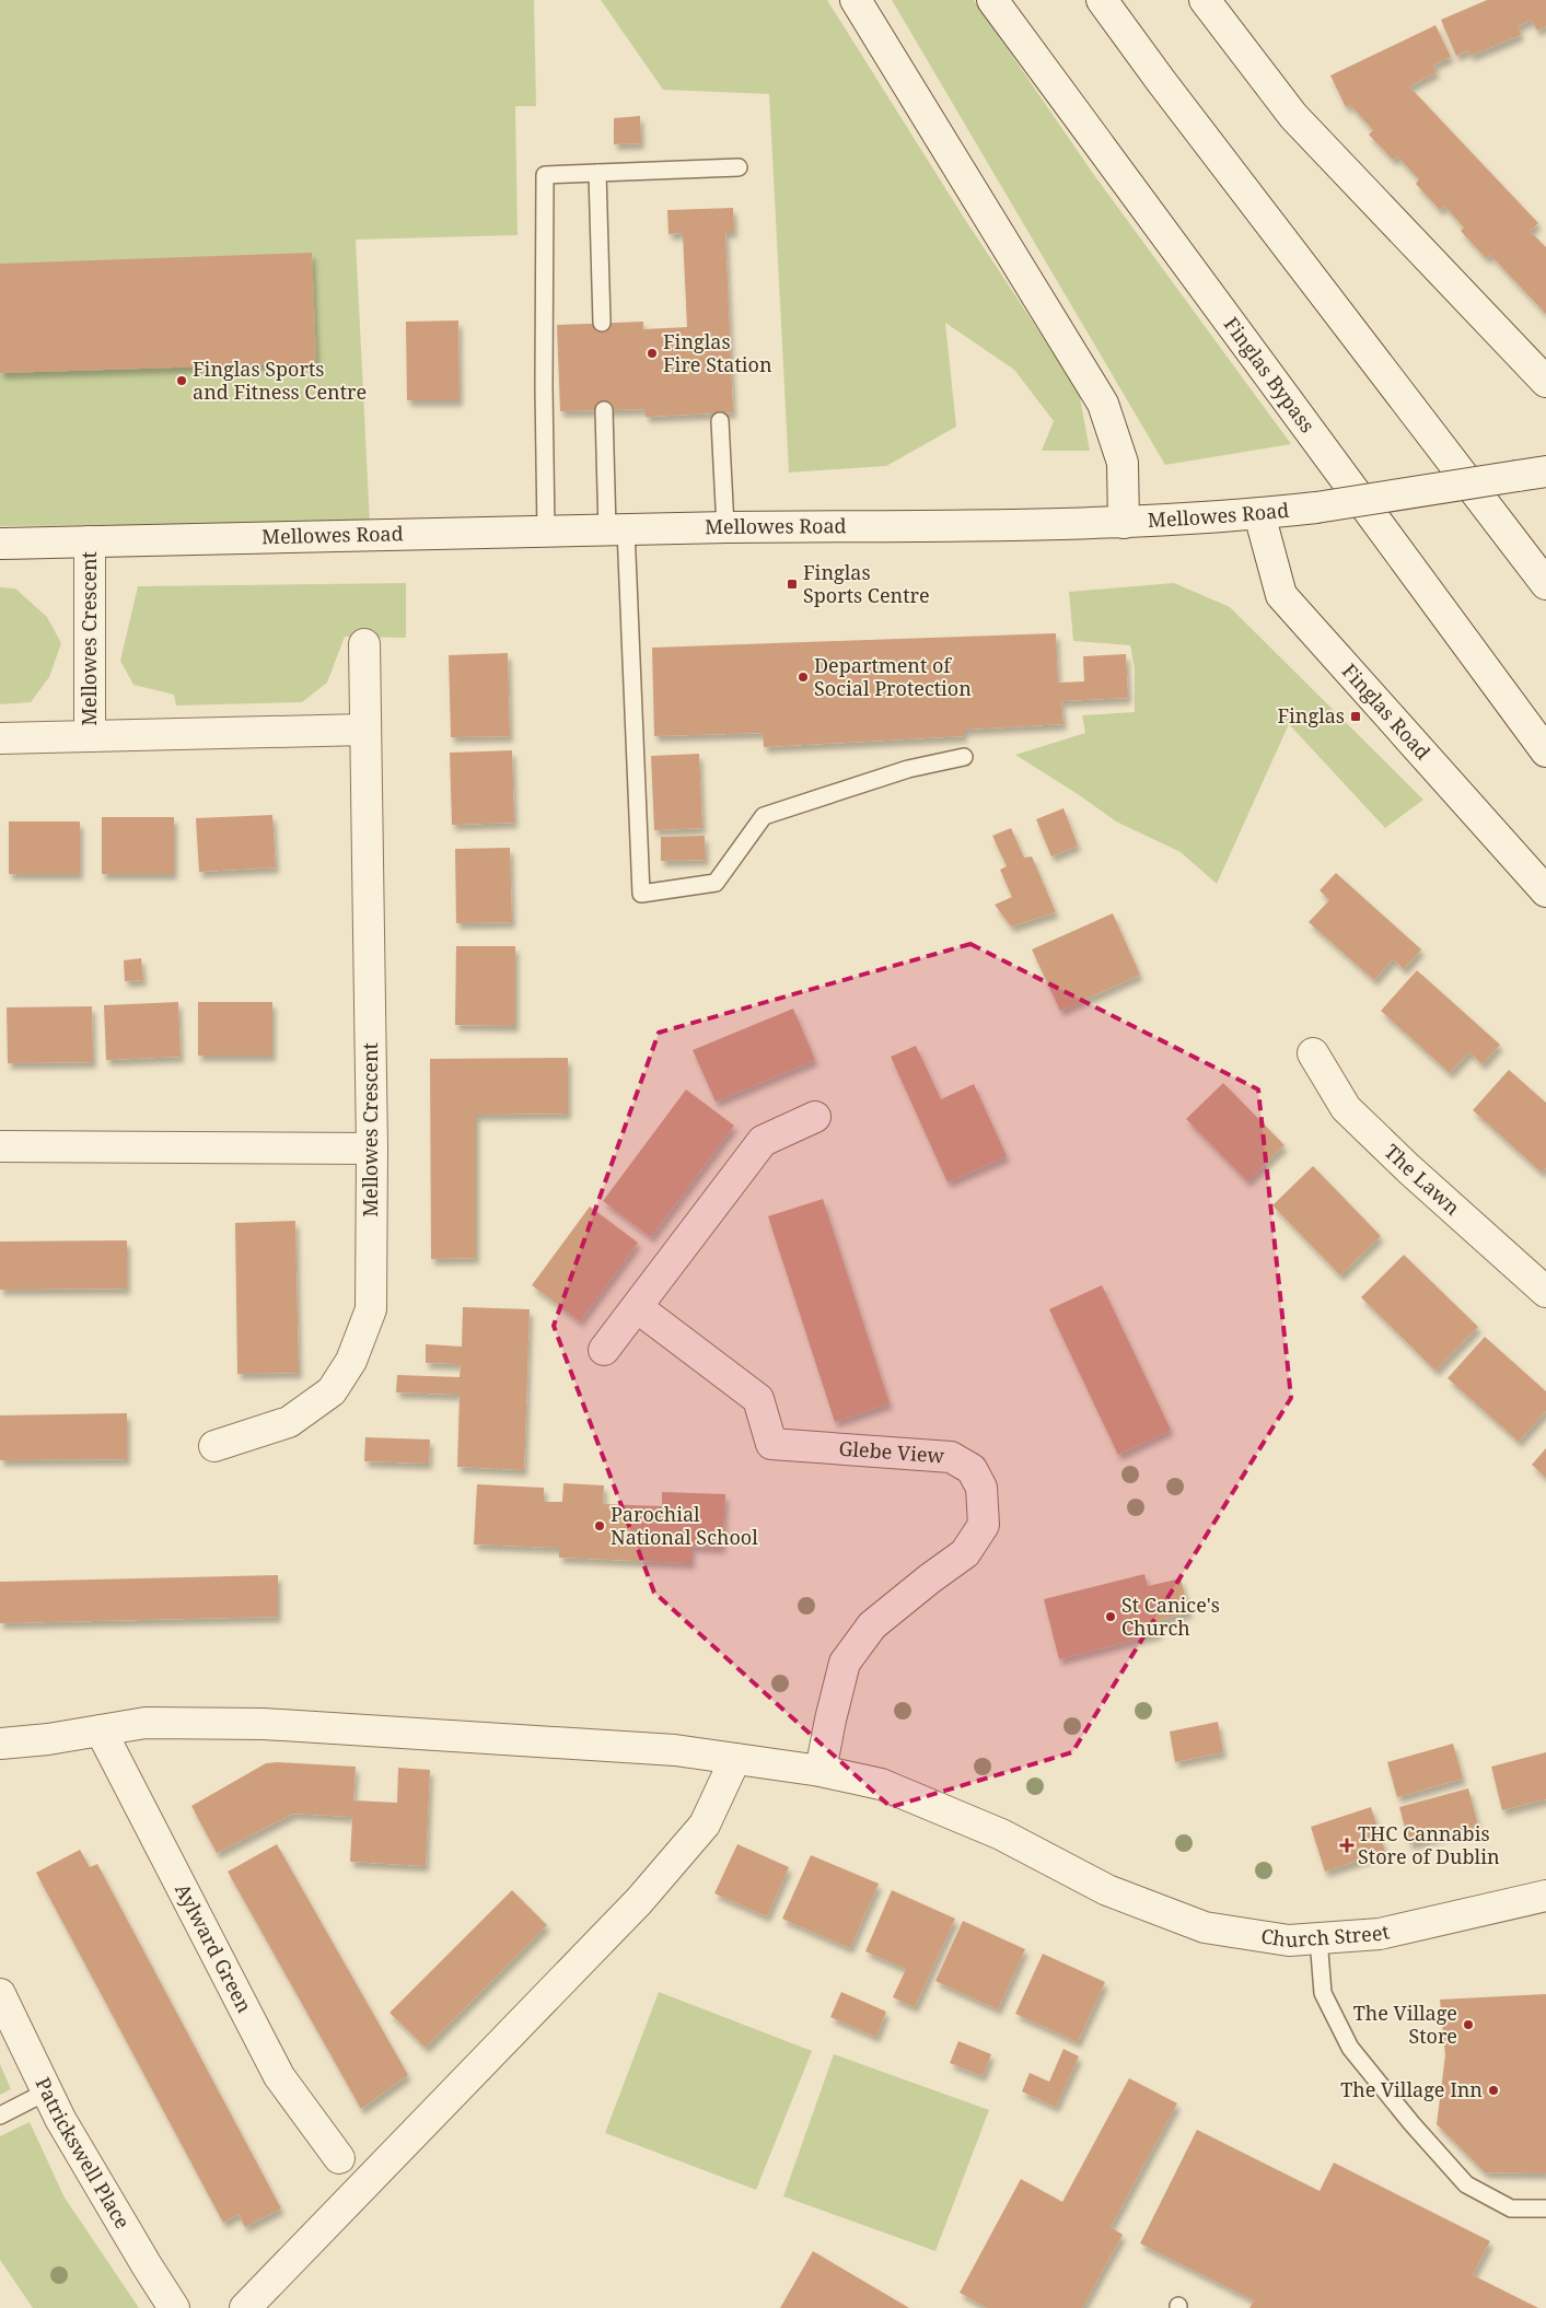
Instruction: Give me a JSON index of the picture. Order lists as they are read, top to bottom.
{
  "streets": {
    "street": [
      "Finglas Bypass",
      "Mellowes Road",
      "Mellowes Crescent",
      "Finglas Road",
      "The Lawn",
      "Glebe View",
      "Church Street",
      "Aylward Green",
      "Patrickswell Place"
    ]
  },
  "crossings": [
    ["Mellowes Road", "Mellowes Crescent"],
    ["Mellowes Road", "Finglas Road"],
    ["Glebe View", "Church Street"],
    ["Church Street", "Aylward Green"]
  ],
  "places": {
    "other": [
      "Finglas Fire Station",
      "Finglas Sports and Fitness Centre",
      "Department of Social Protection",
      "Parochial National School",
      "St Canice's Church",
      "The Village Store",
      "The Village Inn"
    ],
    "transit": ["Finglas Sports Centre", "Finglas"],
    "health": ["THC Cannabis Store of Dublin"]
  }
}
